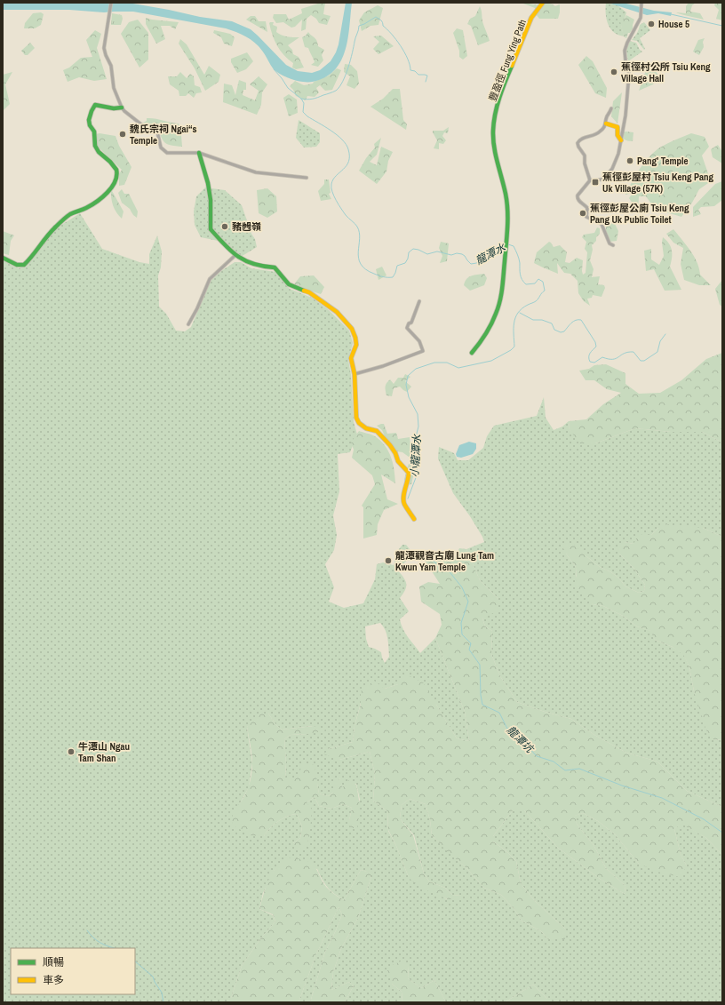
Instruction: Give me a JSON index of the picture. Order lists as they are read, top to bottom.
{
  "streets": {
    "street": ["豐盈徑 Fung Ying Path"]
  },
  "water": ["龍潭水", "小龍潭水", "龍潭坑"],
  "places": {
    "other": [
      "House 5",
      "蕉徑村公所 Tsiu Keng Village Hall",
      "魏氏宗祠 Ngai“s Temple",
      "Pang' Temple",
      "蕉徑彭屋公廁 Tsiu Keng Pang Uk Public Toilet",
      "豬乸嶺",
      "龍潭觀音古廟 Lung Tam Kwun Yam Temple",
      "牛潭山 Ngau Tam Shan"
    ],
    "transit": ["蕉徑彭屋村 Tsiu Keng Pang Uk Village (57K)"]
  },
  "legend": ["順暢", "車多"]
}
